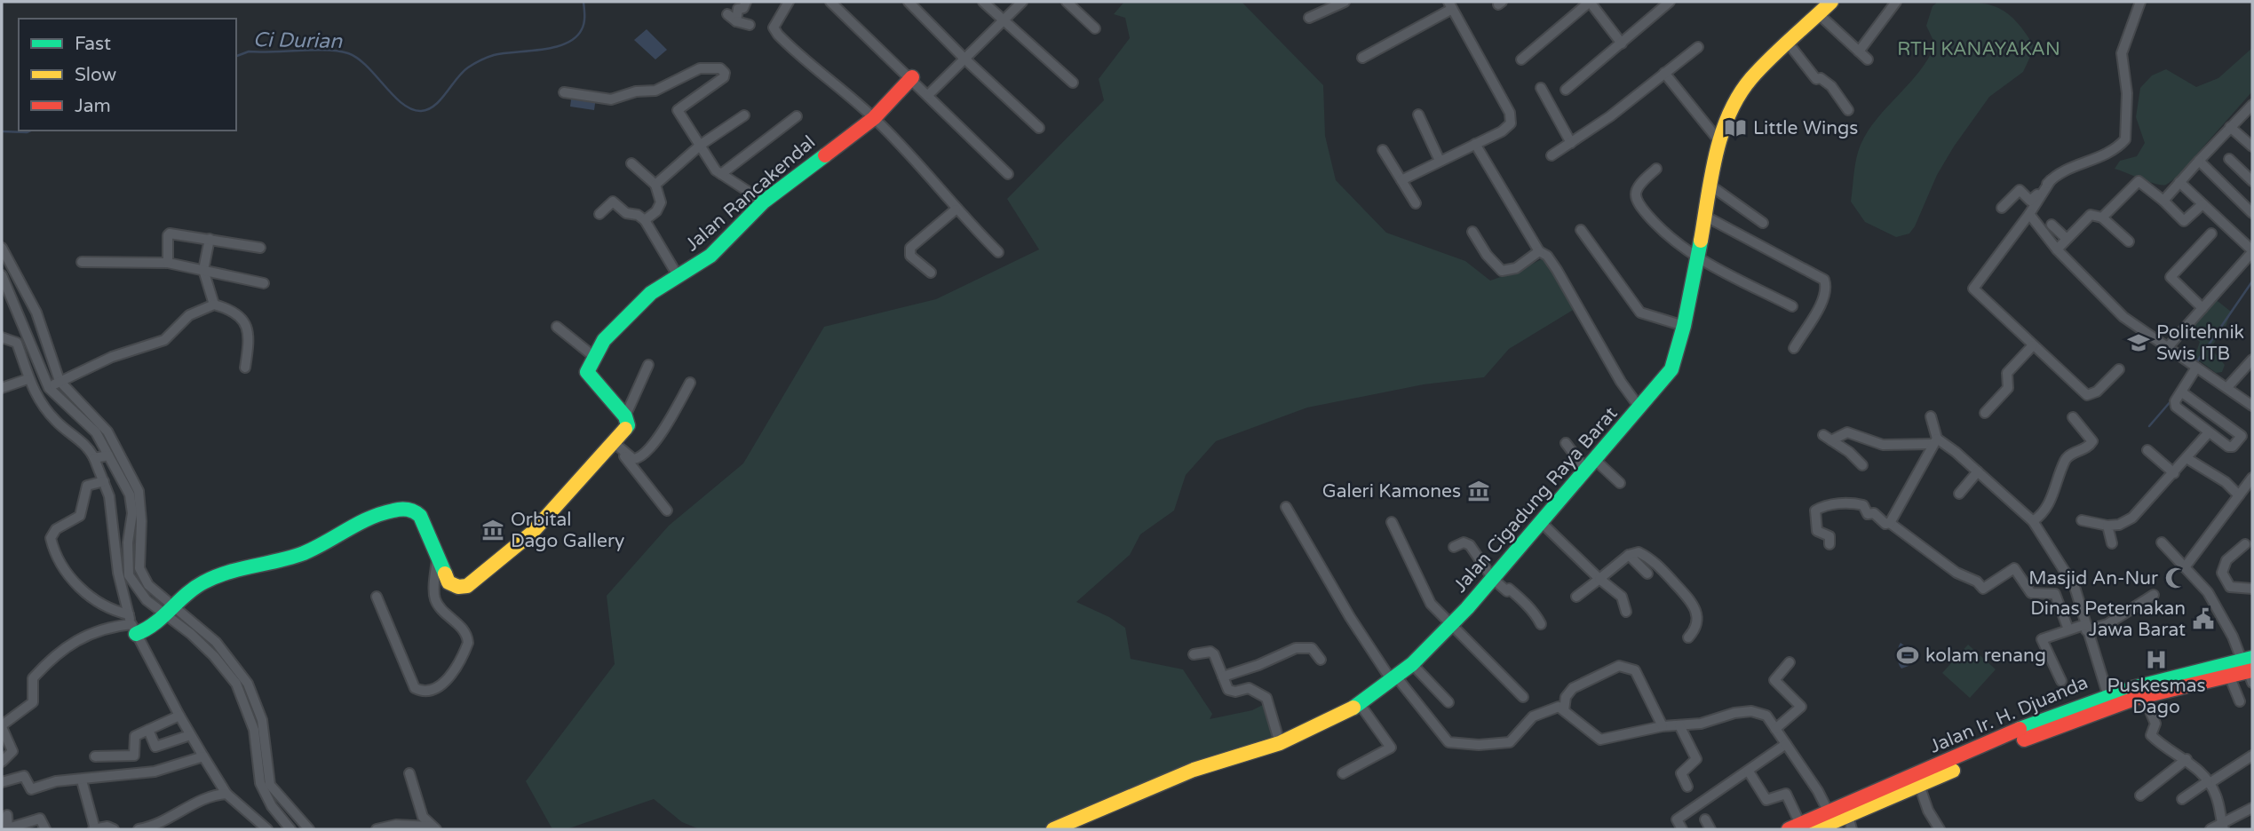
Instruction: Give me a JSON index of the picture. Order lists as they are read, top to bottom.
{
  "streets": {
    "street": ["Jalan Rancakendal", "Jalan Cigadung Raya Barat", "Jalan Ir. H. Djuanda"]
  },
  "water": ["Ci Durian"],
  "parks": ["RTH KANAYAKAN"],
  "places": {
    "library": ["Little Wings"],
    "school or university": ["Politehnik Swis ITB"],
    "museum": ["Galeri Kamones", "Orbital Dago Gallery"],
    "mosque": ["Masjid An-Nur"],
    "public building": ["Dinas Peternakan Jawa Barat"],
    "sports": ["kolam renang"],
    "hospital": ["Puskesmas Dago"]
  },
  "legend": ["Fast", "Slow", "Jam"]
}
